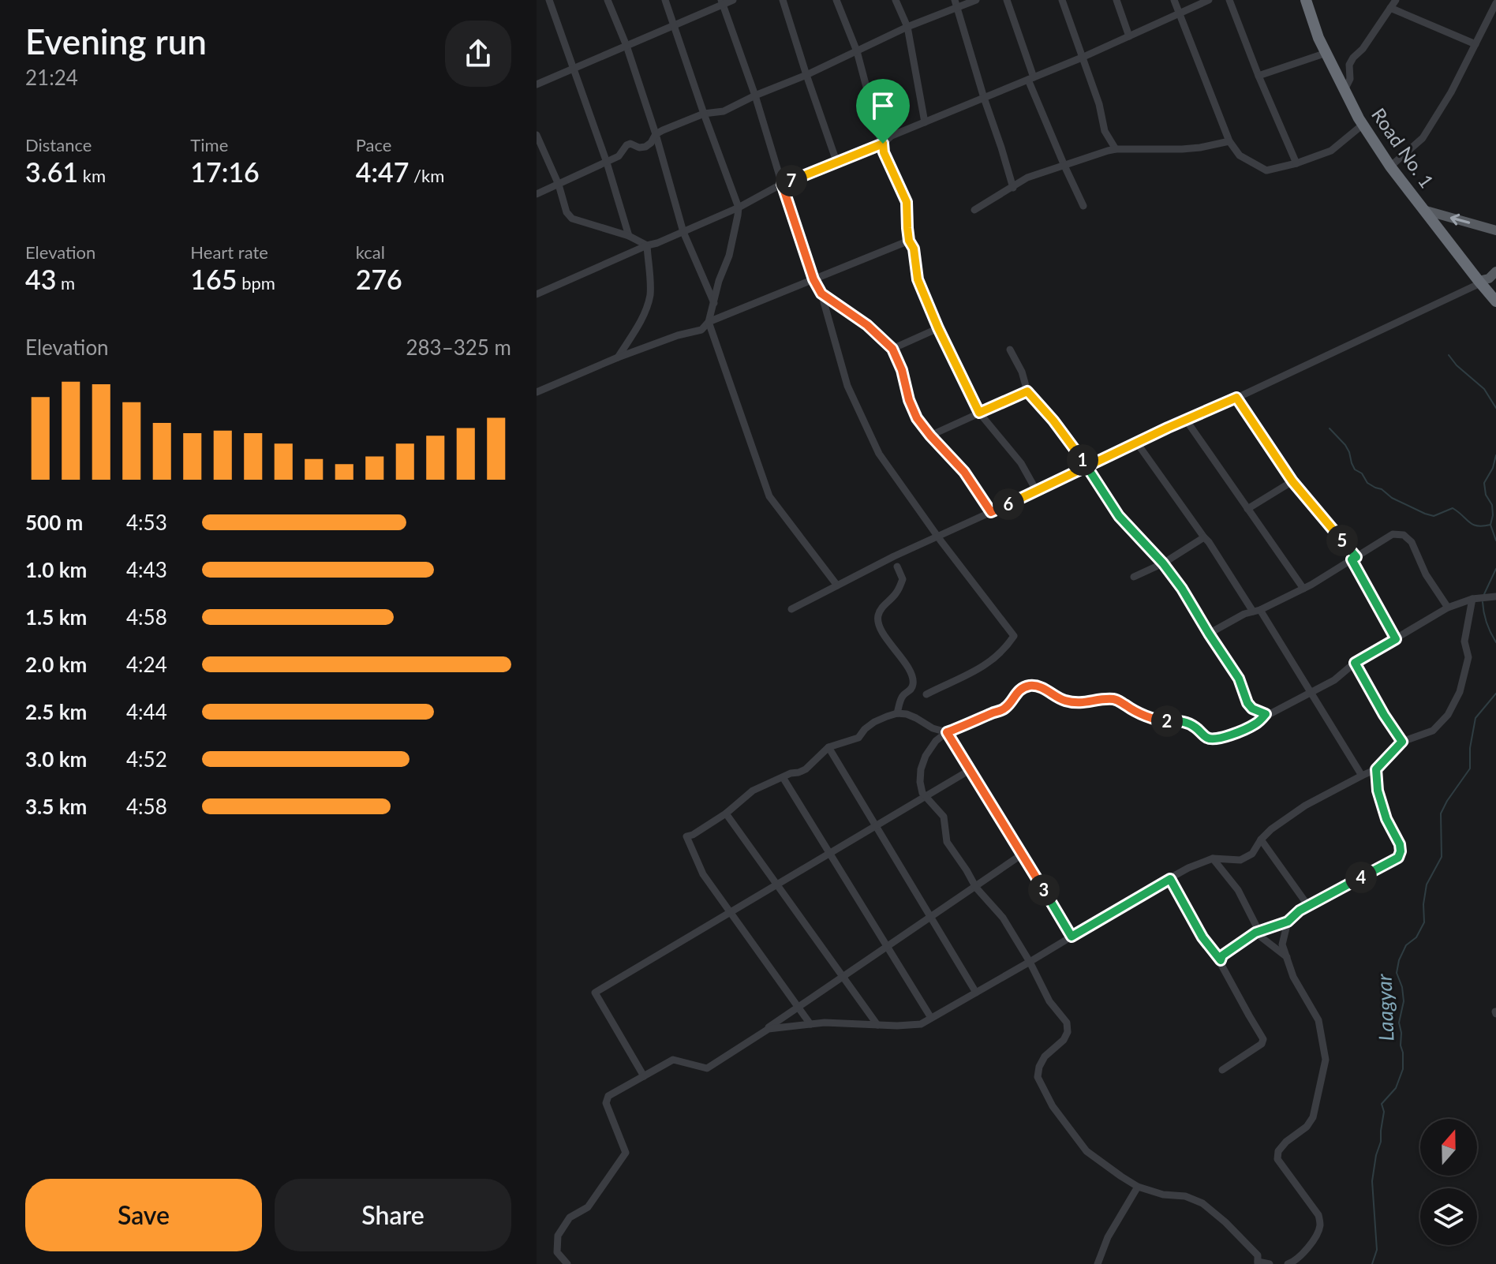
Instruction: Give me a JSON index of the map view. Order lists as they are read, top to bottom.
{
  "streets": {
    "highway": ["Road No. 1"]
  },
  "water": ["Laagyar"],
  "north": "top",
  "page": {
    "heading": ["Evening run", "21:24"],
    "stats": [
      ["Distance", "3.61 km"],
      ["Time", "17:16"],
      ["Pace", "4:47 /km"],
      ["Elevation", "43 m"],
      ["Heart rate", "165 bpm"],
      ["kcal", "276"]
    ],
    "pins": [
      "7",
      "1",
      "6",
      "5",
      "2",
      "4",
      "3"
    ],
    "chart": ["Elevation", "283–325 m"],
    "list": [
      {
        "name": "500 m",
        "note": "4:53"
      },
      {
        "name": "1.0 km",
        "note": "4:43"
      },
      {
        "name": "1.5 km",
        "note": "4:58"
      },
      {
        "name": "2.0 km",
        "note": "4:24"
      },
      {
        "name": "2.5 km",
        "note": "4:44"
      },
      {
        "name": "3.0 km",
        "note": "4:52"
      },
      {
        "name": "3.5 km",
        "note": "4:58"
      }
    ],
    "buttons": ["Save", "Share"]
  }
}
